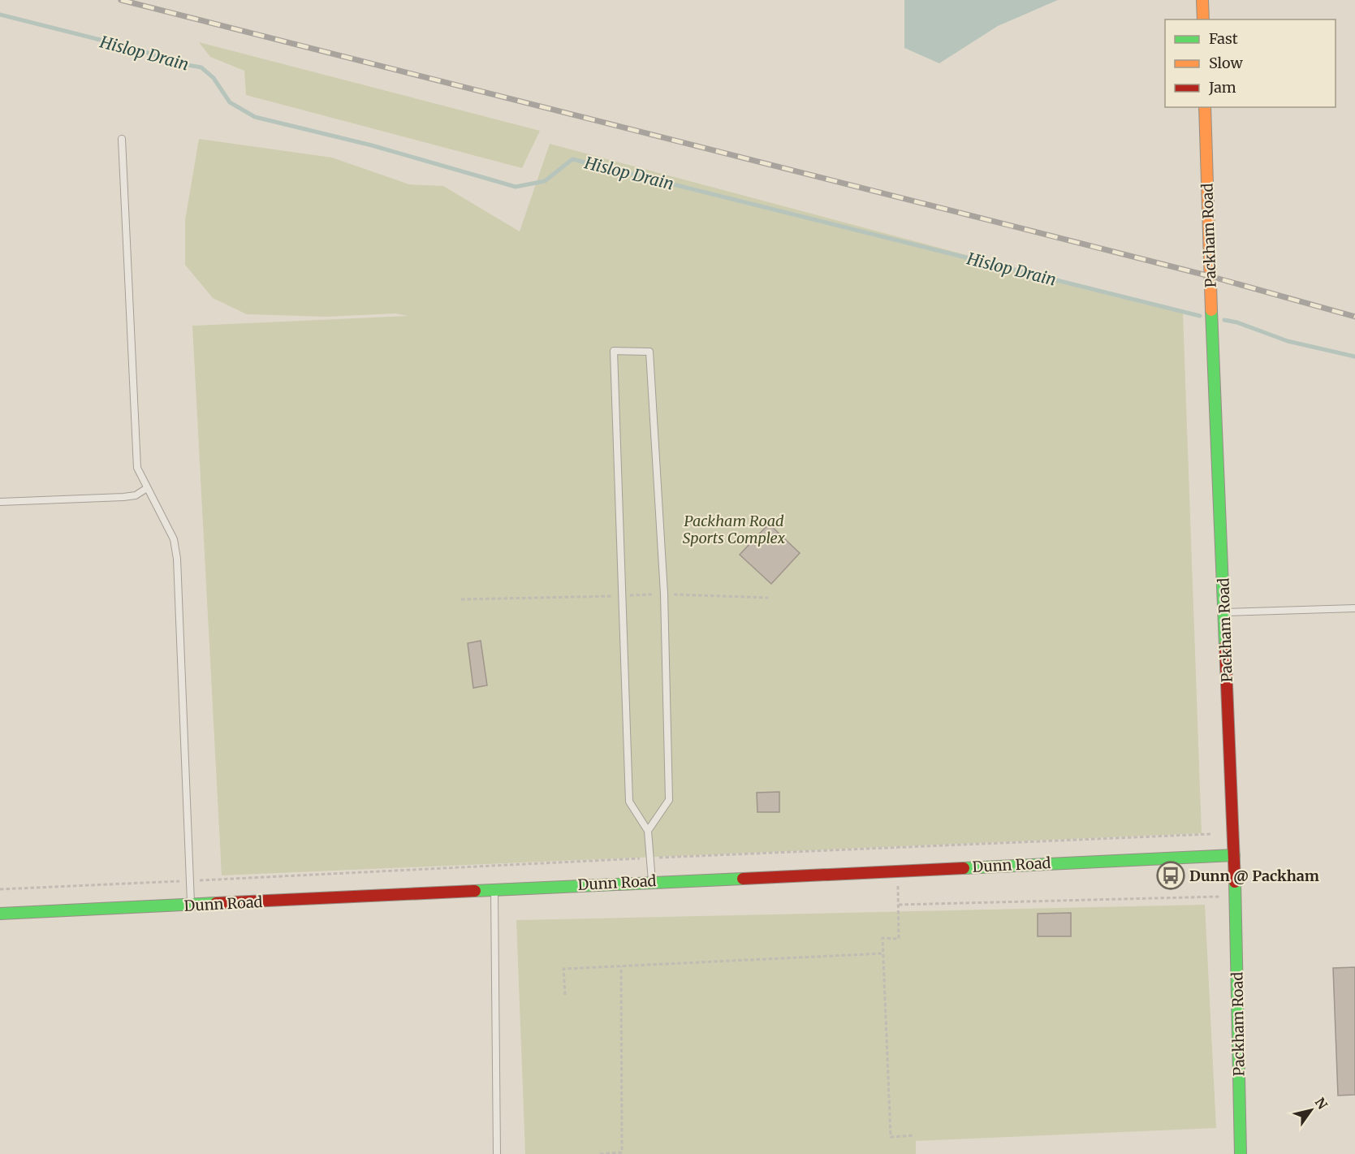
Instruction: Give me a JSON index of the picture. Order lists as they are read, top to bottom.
{
  "streets": {
    "street": ["Packham Road", "Dunn Road"]
  },
  "crossings": [
    ["Packham Road", "Dunn Road"]
  ],
  "water": ["Hislop Drain"],
  "parks": ["Packham Road Sports Complex"],
  "places": {
    "bus stop": ["Dunn @ Packham"]
  },
  "legend": ["Fast", "Slow", "Jam"],
  "north": "top right"
}
